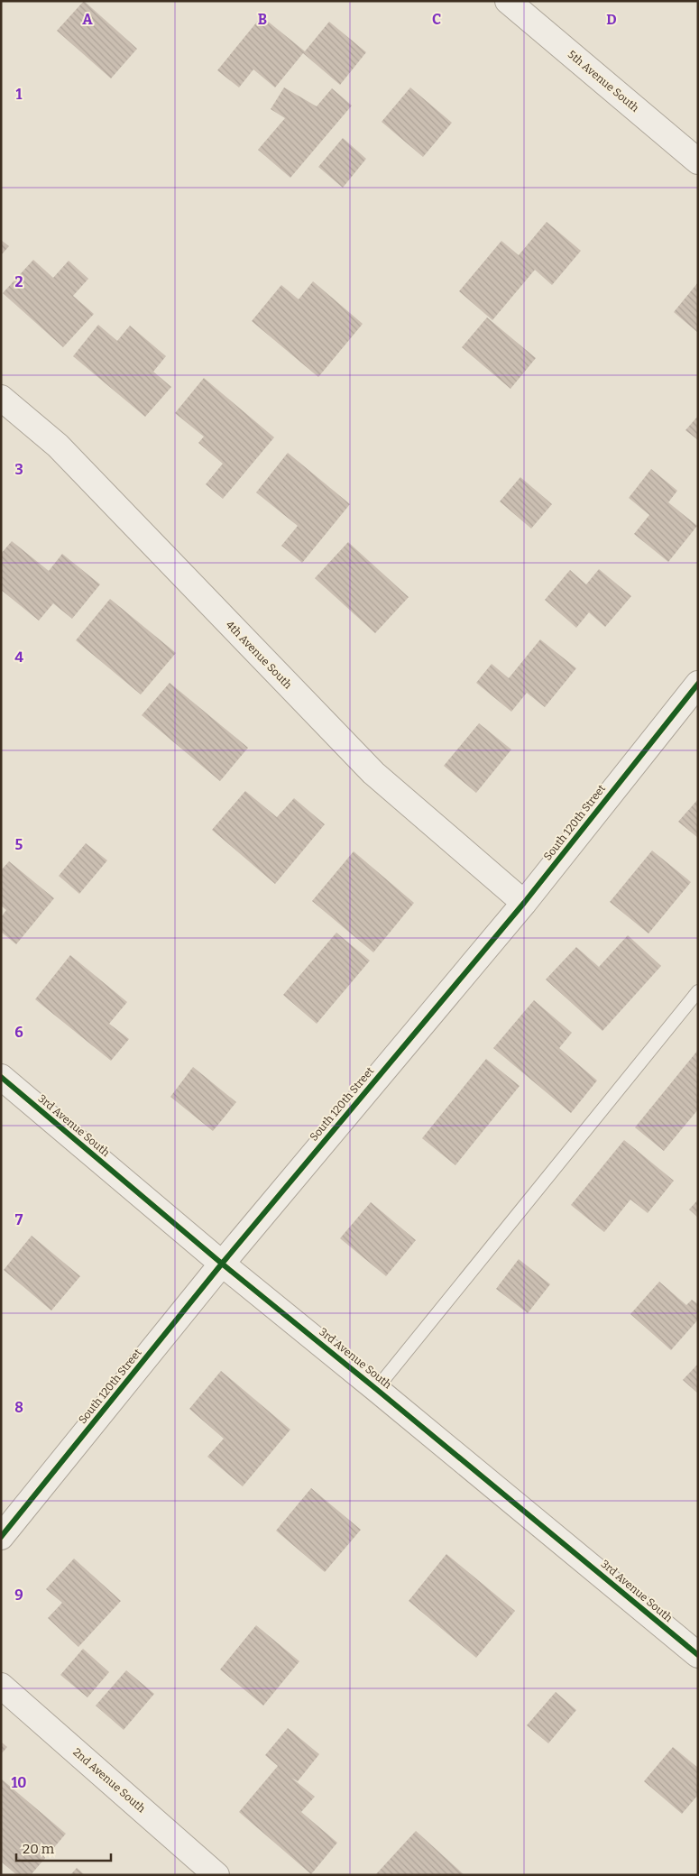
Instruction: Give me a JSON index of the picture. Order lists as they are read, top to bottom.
{
  "streets": {
    "street": [
      "5th Avenue South",
      "4th Avenue South",
      "South 120th Street",
      "3rd Avenue South",
      "2nd Avenue South"
    ]
  },
  "crossings": [
    ["4th Avenue South", "South 120th Street"],
    ["South 120th Street", "3rd Avenue South"]
  ],
  "scale_bar": "20 m",
  "grid": {
    "columns": [
      "A",
      "B",
      "C",
      "D"
    ],
    "rows": [
      "1",
      "2",
      "3",
      "4",
      "5",
      "6",
      "7",
      "8",
      "9",
      "10"
    ]
  }
}
